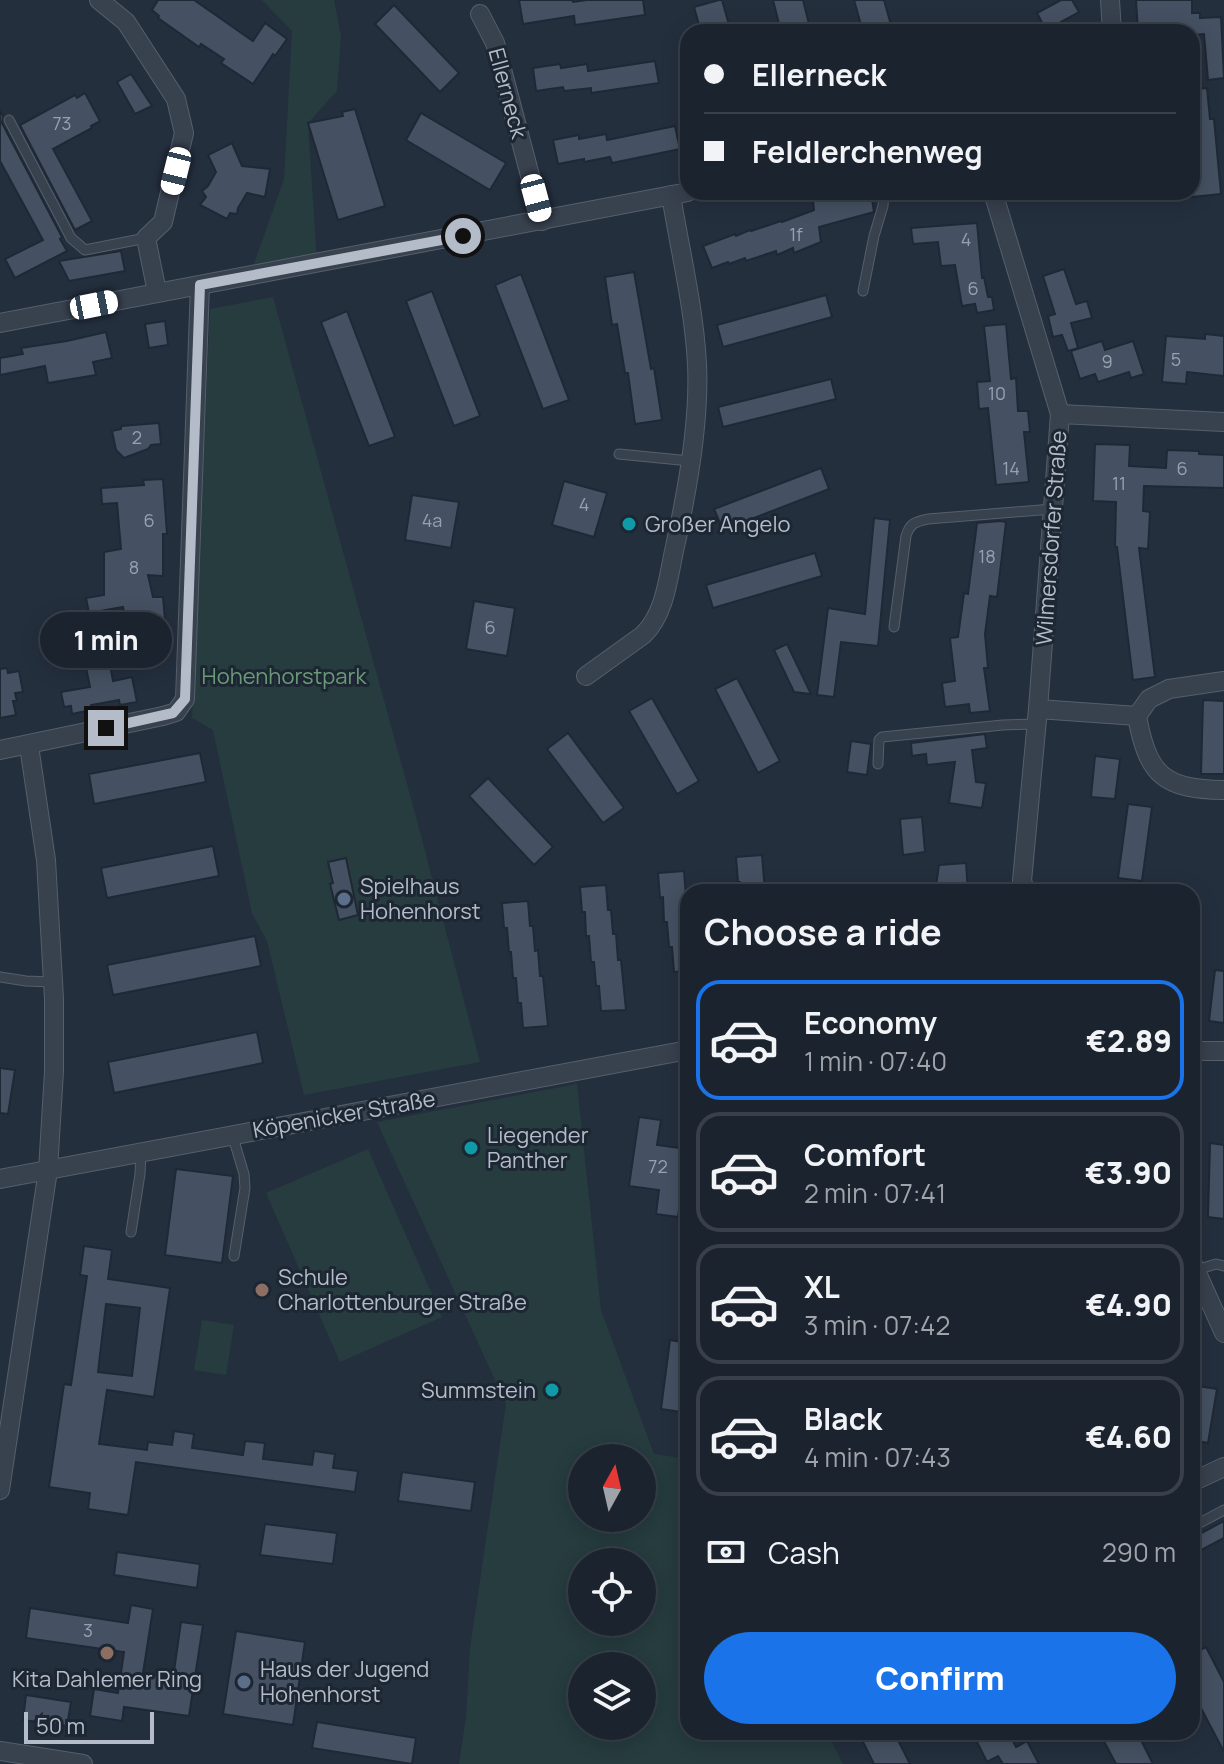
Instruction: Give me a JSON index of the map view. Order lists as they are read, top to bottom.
{
  "streets": {
    "street": ["Ellerneck", "Wilmersdorfer Straße", "Köpenicker Straße"]
  },
  "parks": ["Hohenhorstpark"],
  "places": [
    "Großer Angelo",
    "Spielhaus Hohenhorst",
    "Liegender Panther",
    "Schule Charlottenburger Straße",
    "Summstein",
    "Kita Dahlemer Ring",
    "Haus der Jugend Hohenhorst"
  ],
  "house_numbers": [
    "73",
    "1f",
    "4",
    "6",
    "5",
    "9",
    "10",
    "2",
    "14",
    "6",
    "11",
    "4",
    "6",
    "4a",
    "18",
    "8",
    "6",
    "72",
    "3"
  ],
  "scale_bar": "50 m",
  "north": "top",
  "page": {
    "banner": ["Ellerneck", "Feldlerchenweg"],
    "bubble": "1 min",
    "heading": "Choose a ride",
    "list": [
      {
        "name": "Economy",
        "note": "1 min · 07:40",
        "value": "€2.89"
      },
      {
        "name": "Comfort",
        "note": "2 min · 07:41",
        "value": "€3.90"
      },
      {
        "name": "XL",
        "note": "3 min · 07:42",
        "value": "€4.90"
      },
      {
        "name": "Black",
        "note": "4 min · 07:43",
        "value": "€4.60"
      }
    ],
    "pay": ["Cash", "290 m"],
    "buttons": "Confirm",
    "scale": "50 m"
  }
}
